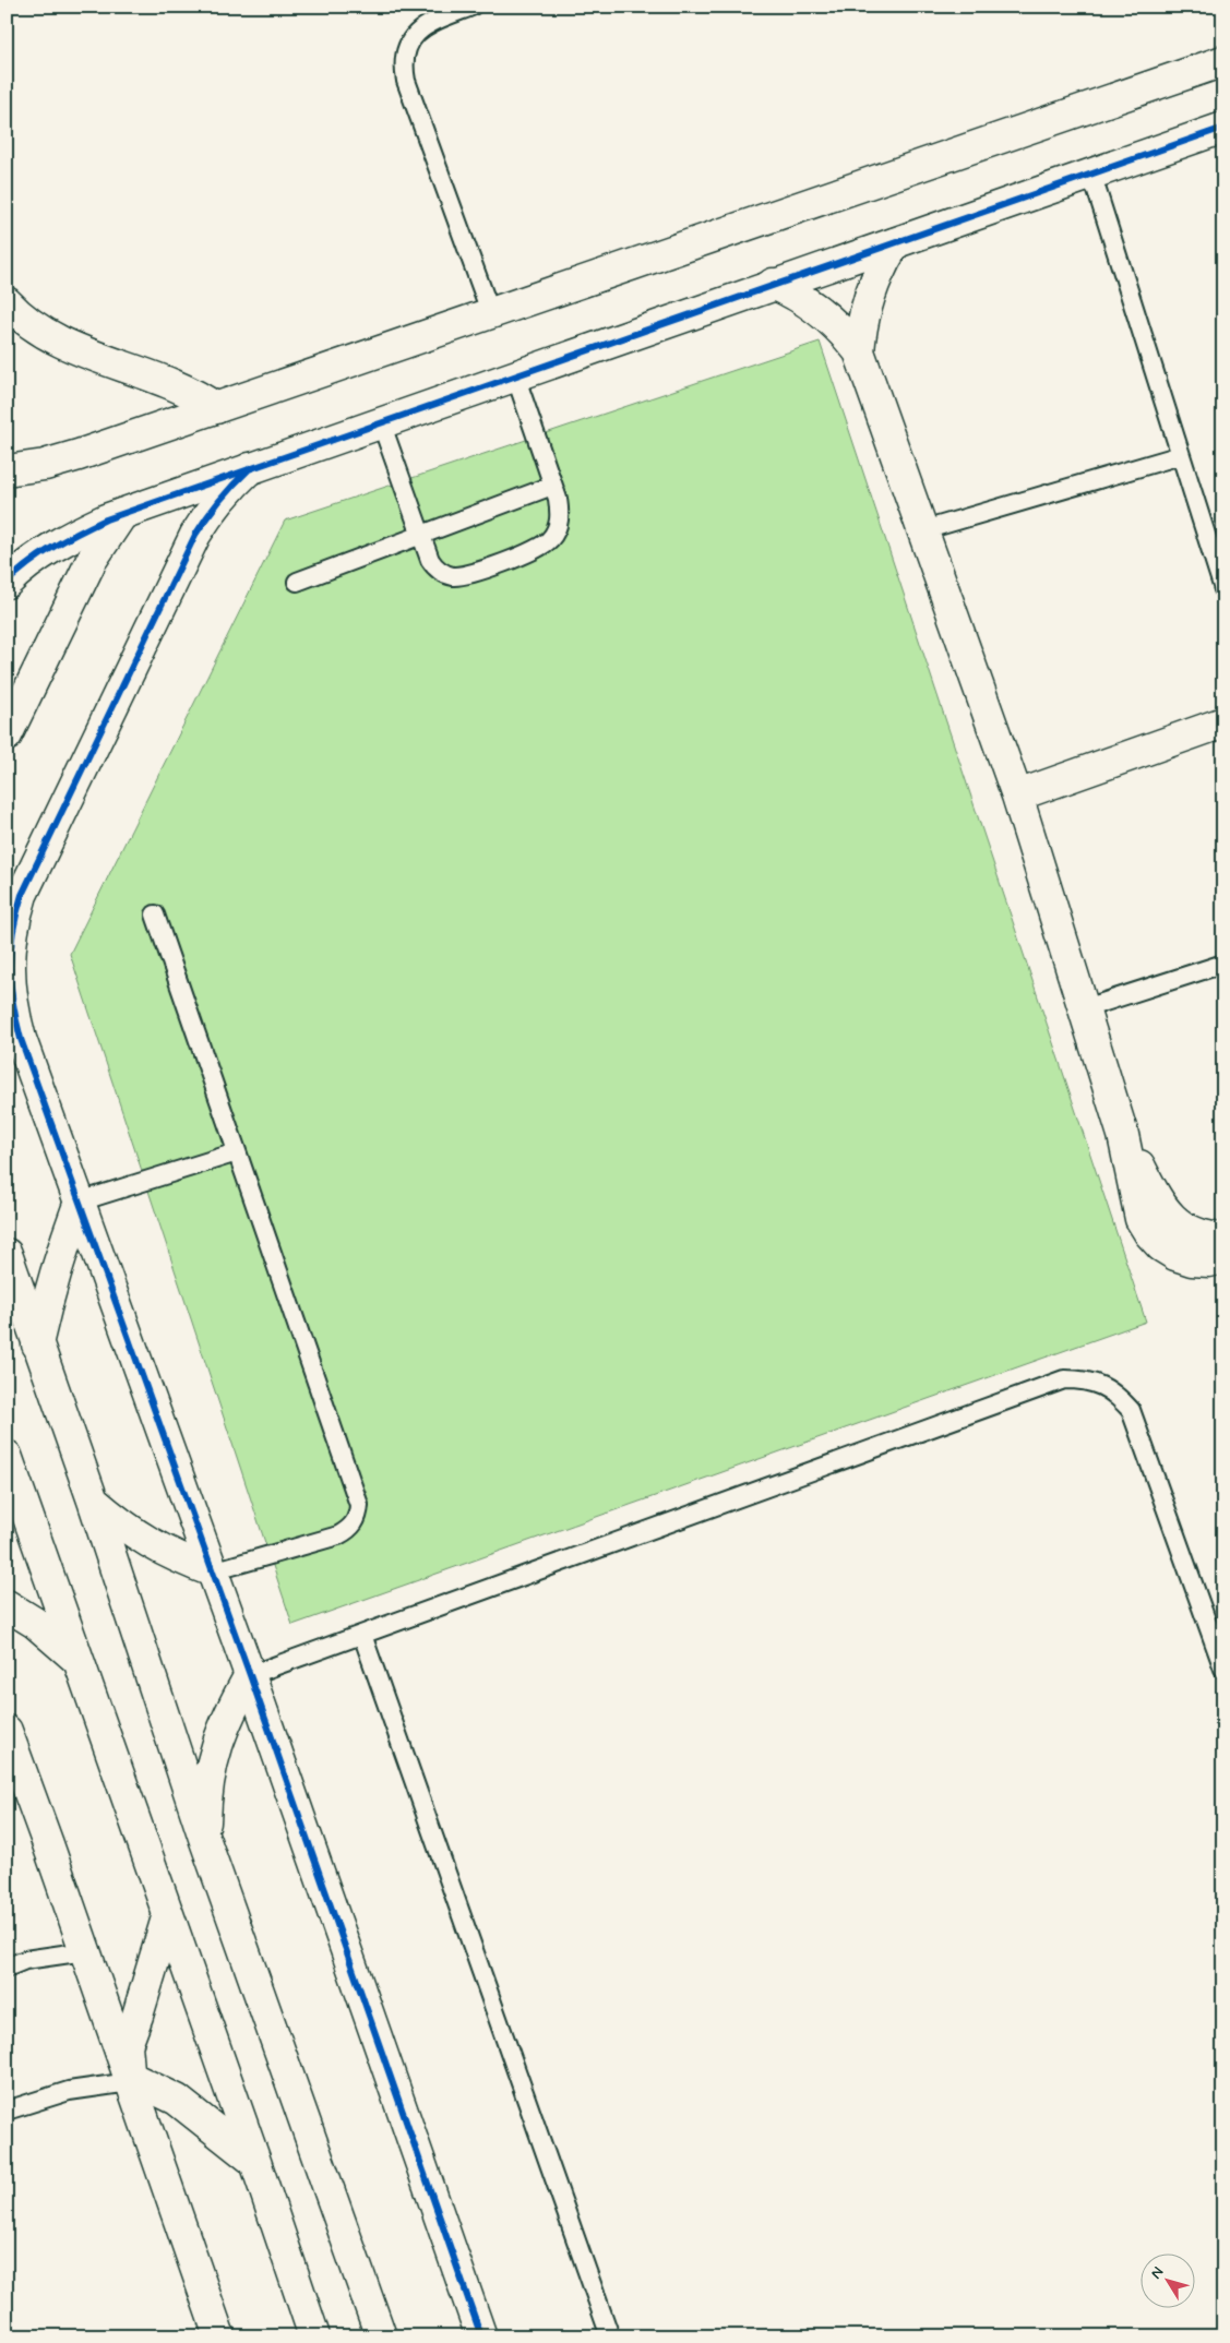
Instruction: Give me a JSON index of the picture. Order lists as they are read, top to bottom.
{
  "north": "top left"
}
